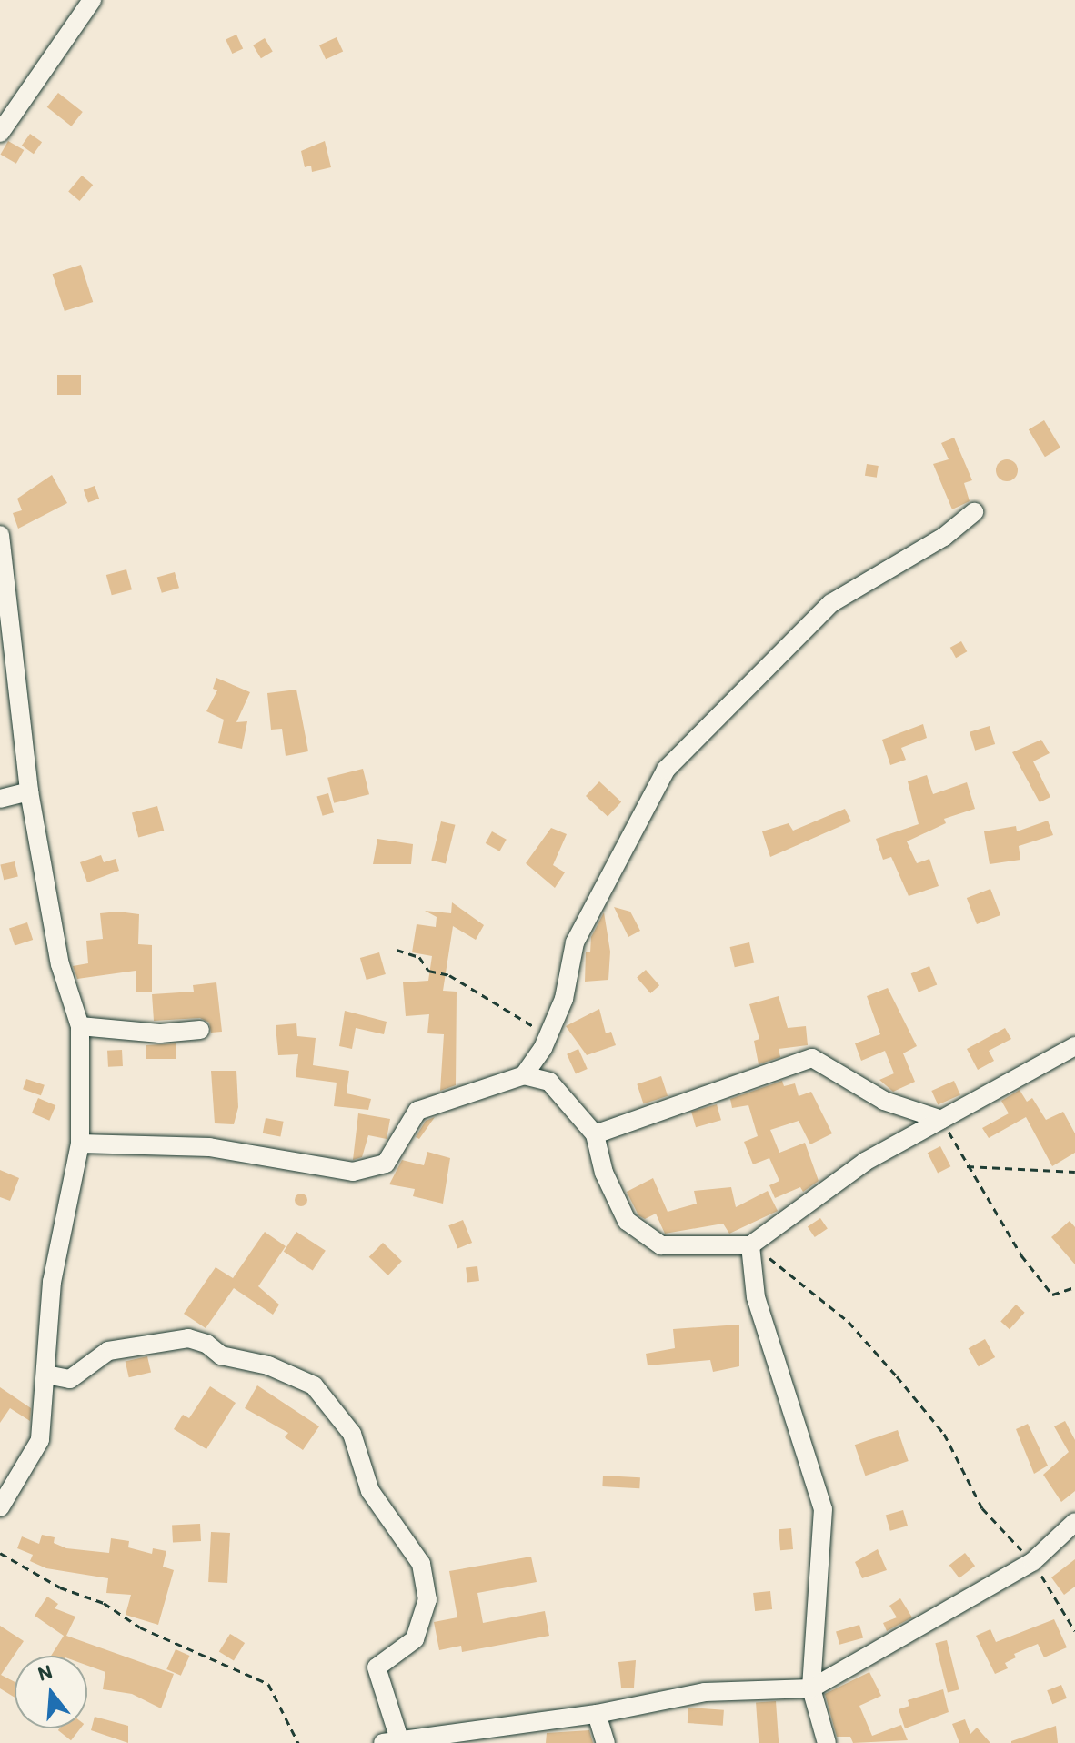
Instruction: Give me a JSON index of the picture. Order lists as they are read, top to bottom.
{
  "north": "top"
}
